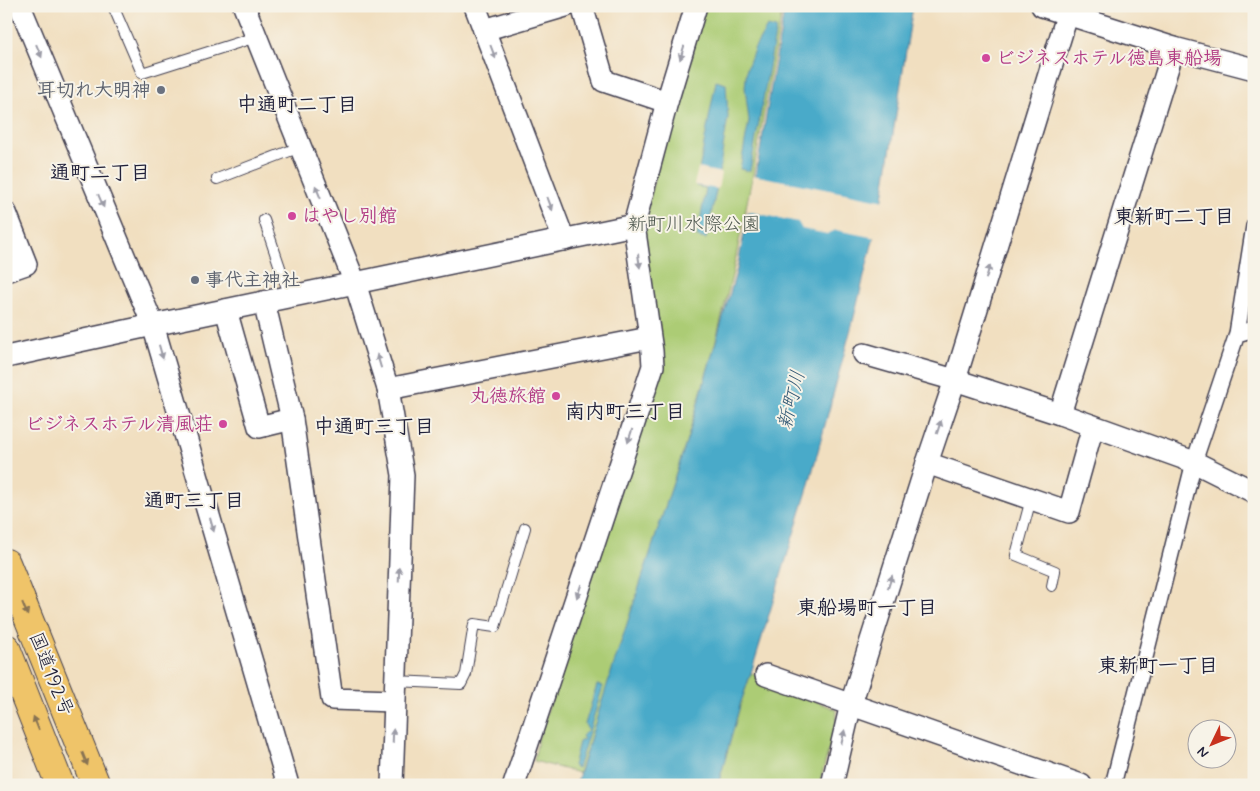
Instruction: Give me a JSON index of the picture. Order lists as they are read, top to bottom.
{
  "streets": {
    "highway": ["国道192号"]
  },
  "districts": [
    "中通町二丁目",
    "通町二丁目",
    "東新町二丁目",
    "南内町三丁目",
    "中通町三丁目",
    "通町三丁目",
    "東船場町一丁目",
    "東新町一丁目"
  ],
  "water": ["新町川"],
  "parks": ["新町川水際公園"],
  "places": [
    "ビジネスホテル徳島東船場",
    "耳切れ大明神",
    "はやし別館",
    "事代主神社",
    "丸徳旅館",
    "ビジネスホテル清風荘"
  ],
  "north": "bottom left"
}
